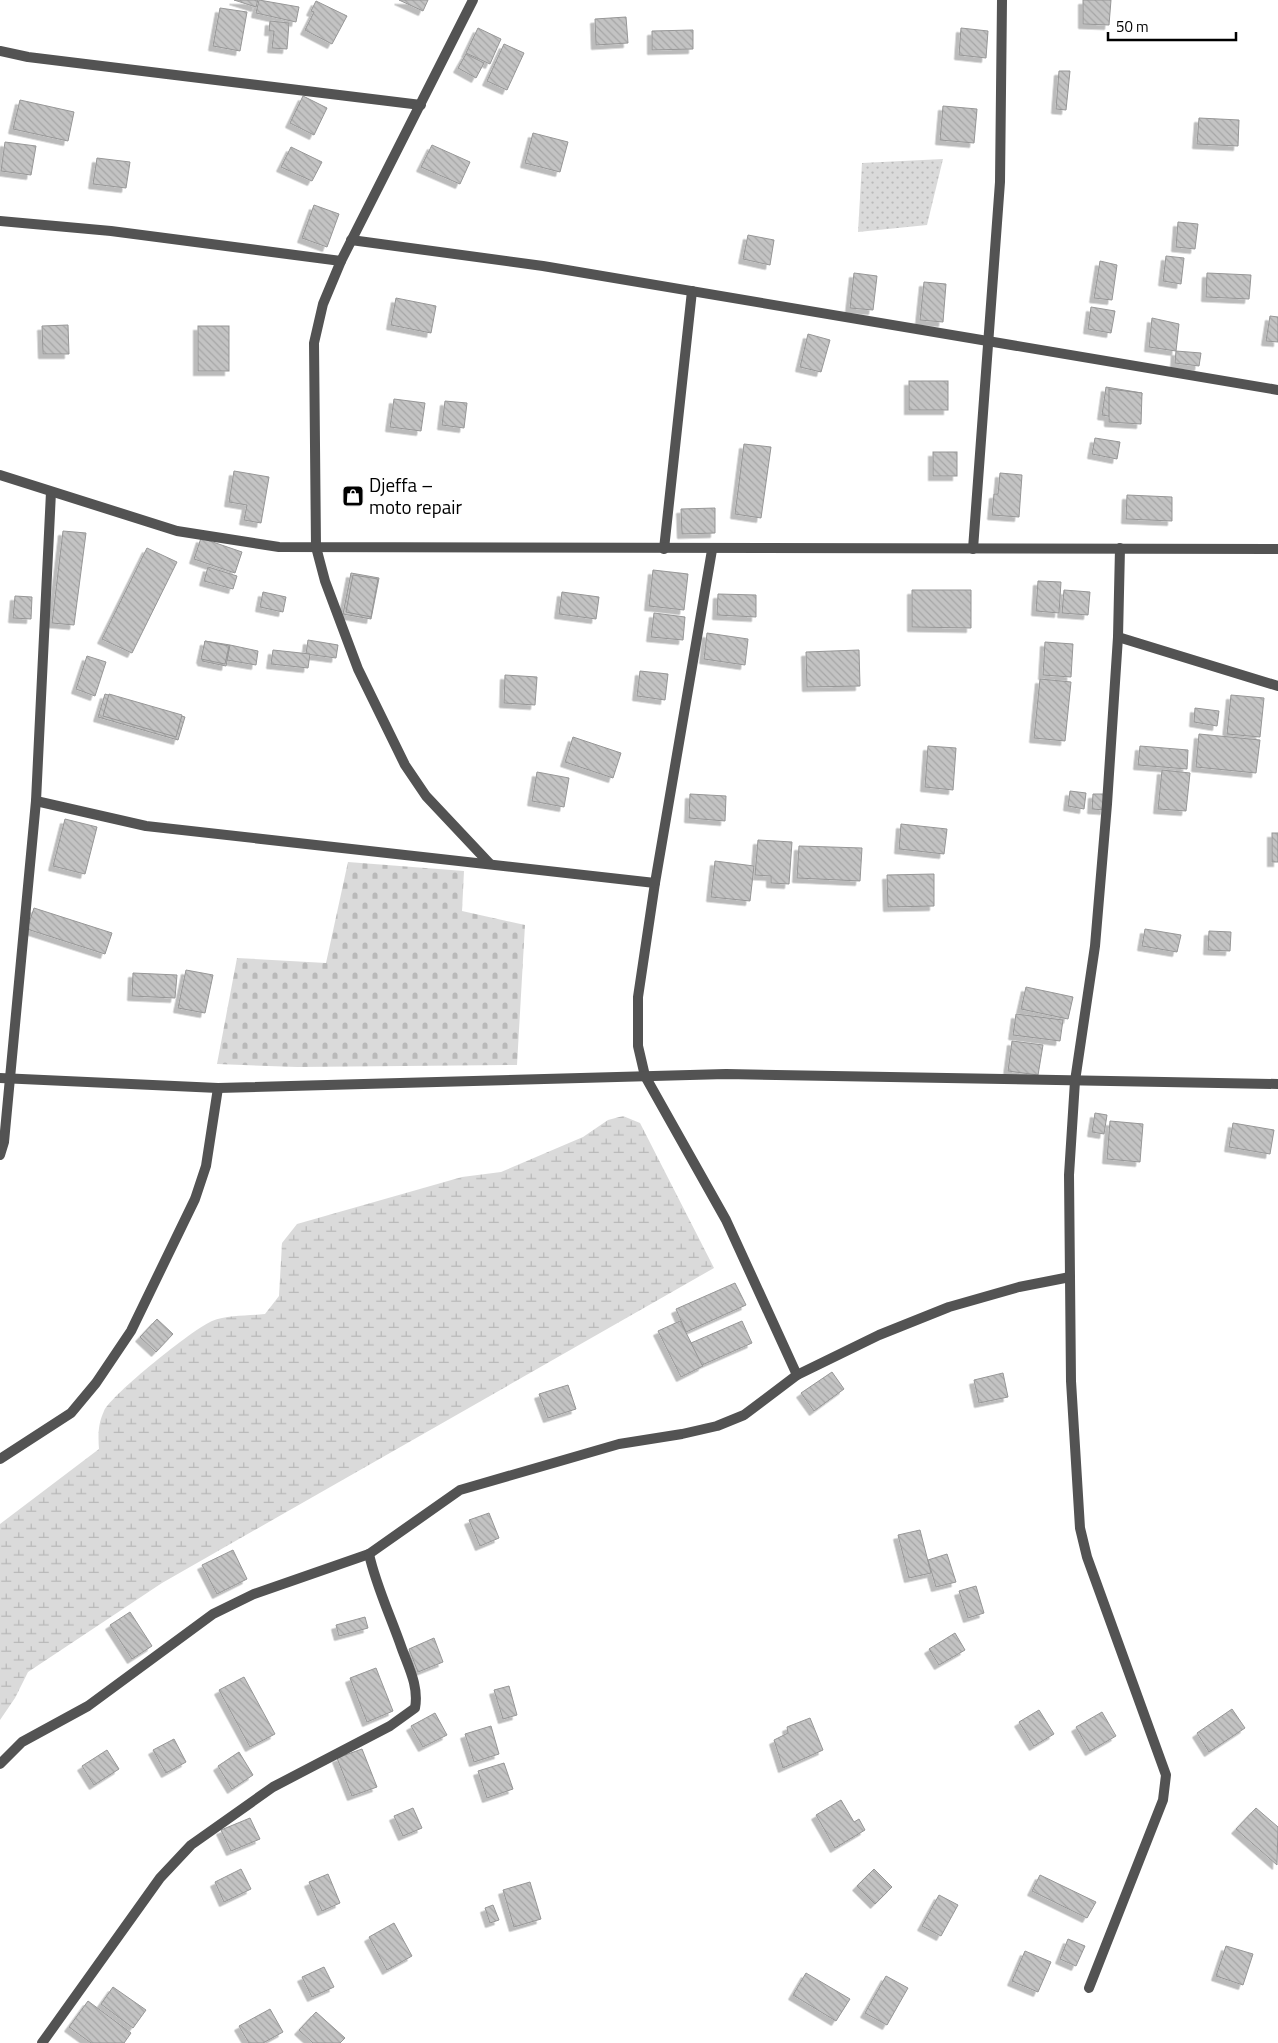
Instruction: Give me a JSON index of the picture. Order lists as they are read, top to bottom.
{
  "places": {
    "shop": ["Djeffa – moto repair"]
  },
  "scale_bar": "50 m"
}
